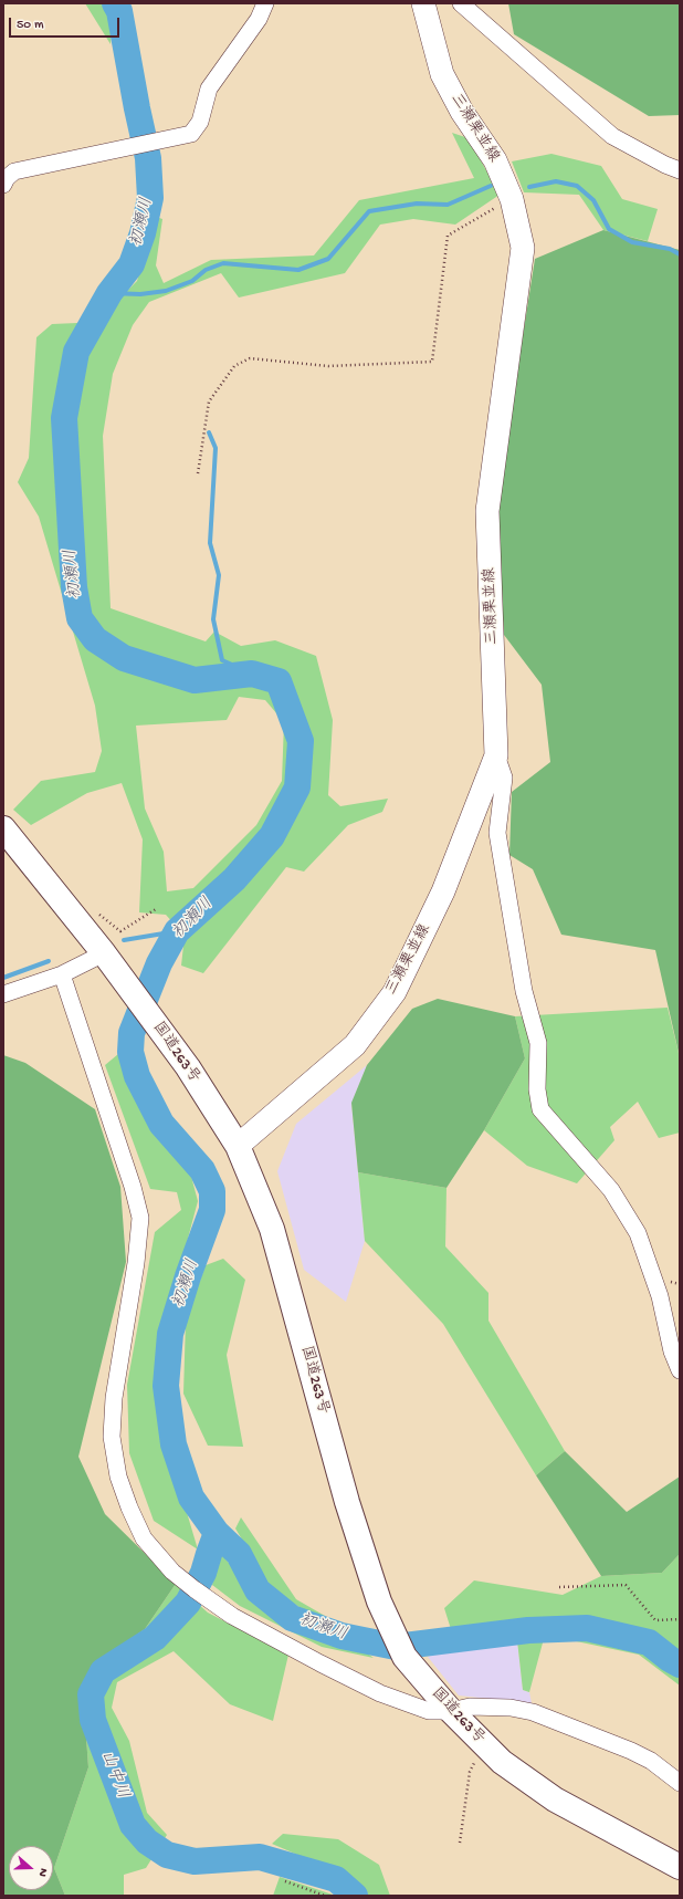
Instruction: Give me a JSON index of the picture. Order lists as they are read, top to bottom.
{
  "streets": {
    "highway": ["国道263号"],
    "main road": ["三瀬栗並線"]
  },
  "crossings": [
    ["三瀬栗並線", "国道263号"]
  ],
  "water": ["初瀬川", "山中川"],
  "scale_bar": "50 m",
  "north": "right"
}
